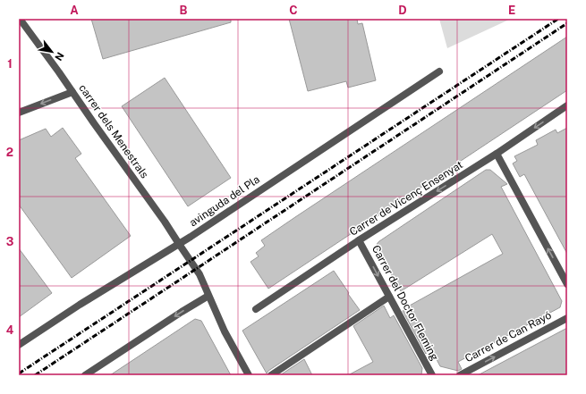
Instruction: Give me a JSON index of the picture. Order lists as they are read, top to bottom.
{
  "streets": {
    "street": [
      "carrer dels Menestrals",
      "Carrer de Vicenç Ensenyat",
      "avinguda del Pla",
      "Carrer del Doctor Fleming",
      "Carrer de Can Rayó"
    ]
  },
  "crossings": [
    ["carrer dels Menestrals", "avinguda del Pla"],
    ["Carrer de Vicenç Ensenyat", "Carrer del Doctor Fleming"]
  ],
  "one_way": ["Carrer de Vicenç Ensenyat", "Carrer del Doctor Fleming", "Carrer de Can Rayó"],
  "north": "bottom right",
  "grid": {
    "columns": [
      "A",
      "B",
      "C",
      "D",
      "E"
    ],
    "rows": [
      "1",
      "2",
      "3",
      "4"
    ]
  }
}
